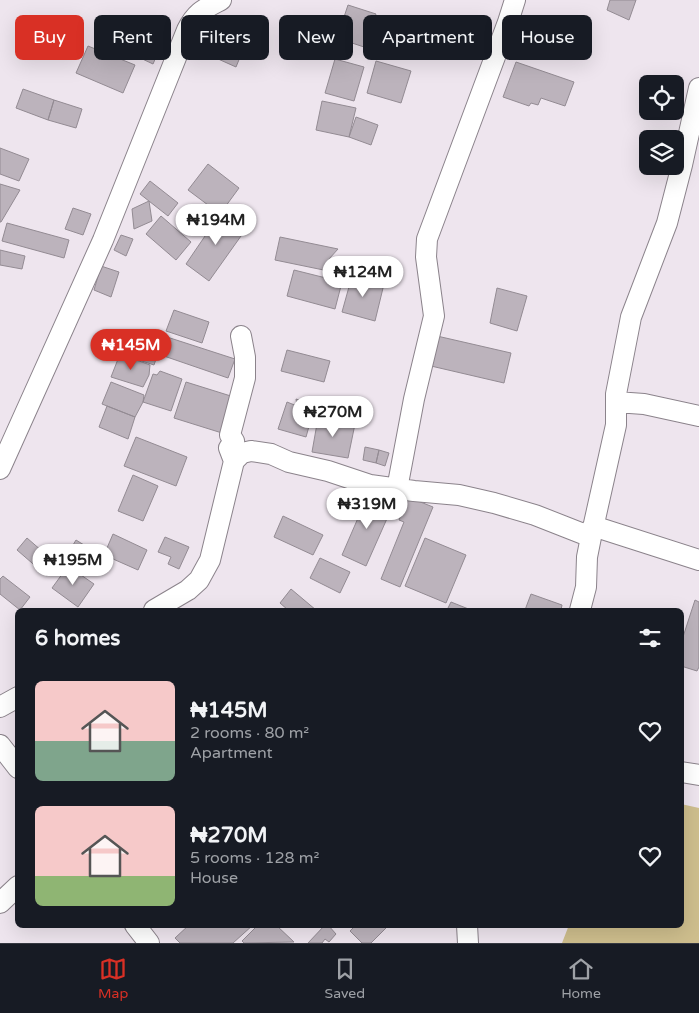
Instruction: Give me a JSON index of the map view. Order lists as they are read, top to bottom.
{
  "page": {
    "chip": [
      "Buy",
      "Rent",
      "Filters",
      "New",
      "Apartment",
      "House"
    ],
    "price": [
      "₦194M",
      "₦124M",
      "₦145M",
      "₦270M",
      "₦319M",
      "₦195M"
    ],
    "heading": "6 homes",
    "list": [
      {
        "name": "₦145M",
        "note": "2 rooms · 80 m² · Apartment"
      },
      {
        "name": "₦270M",
        "note": "5 rooms · 128 m² · House"
      }
    ],
    "tabs": ["Map", "Saved", "Home"]
  }
}
